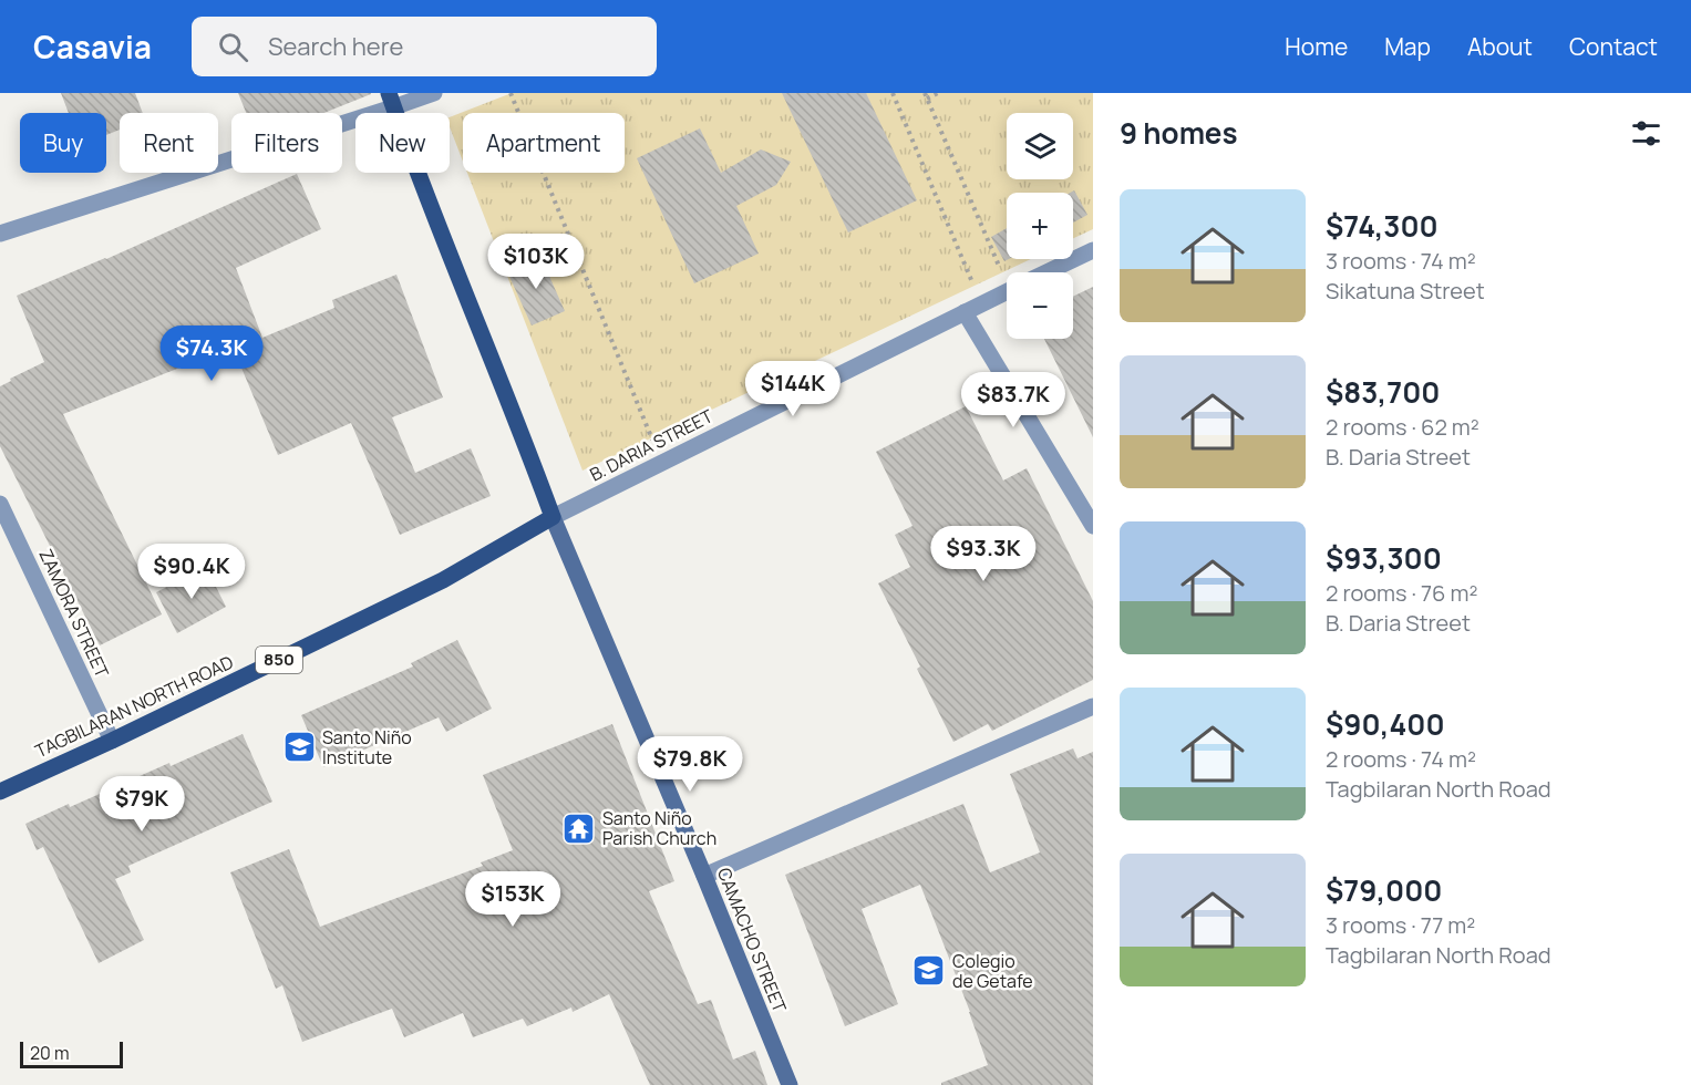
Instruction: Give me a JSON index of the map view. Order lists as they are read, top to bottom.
{
  "streets": {
    "main road": ["850", "TAGBILARAN NORTH ROAD"],
    "street": ["B. DARIA STREET", "ZAMORA STREET", "CAMACHO STREET"]
  },
  "crossings": [
    ["B. DARIA STREET", "TAGBILARAN NORTH ROAD"],
    ["B. DARIA STREET", "CAMACHO STREET"],
    ["ZAMORA STREET", "TAGBILARAN NORTH ROAD"],
    ["TAGBILARAN NORTH ROAD", "CAMACHO STREET"]
  ],
  "places": {
    "school or university": ["Santo Niño Institute", "Colegio de Getafe"],
    "temple": ["Santo Niño Parish Church"]
  },
  "scale_bar": "20 m",
  "page": {
    "header": "Casavia",
    "search": "Search here",
    "nav": [
      "Home",
      "Map",
      "About",
      "Contact"
    ],
    "heading": "9 homes",
    "map_buttons": ["+", "−"],
    "chip": [
      "Buy",
      "Rent",
      "Filters",
      "New",
      "Apartment"
    ],
    "list": [
      {
        "name": "$74,300",
        "note": "3 rooms · 74 m² · Sikatuna Street"
      },
      {
        "name": "$83,700",
        "note": "2 rooms · 62 m² · B. Daria Street"
      },
      {
        "name": "$93,300",
        "note": "2 rooms · 76 m² · B. Daria Street"
      },
      {
        "name": "$90,400",
        "note": "2 rooms · 74 m² · Tagbilaran North Road"
      },
      {
        "name": "$79,000",
        "note": "3 rooms · 77 m² · Tagbilaran North Road"
      }
    ],
    "price": [
      "$103K",
      "$74.3K",
      "$144K",
      "$83.7K",
      "$93.3K",
      "$90.4K",
      "$79.8K",
      "$79K",
      "$153K"
    ],
    "scale": "20 m"
  }
}
